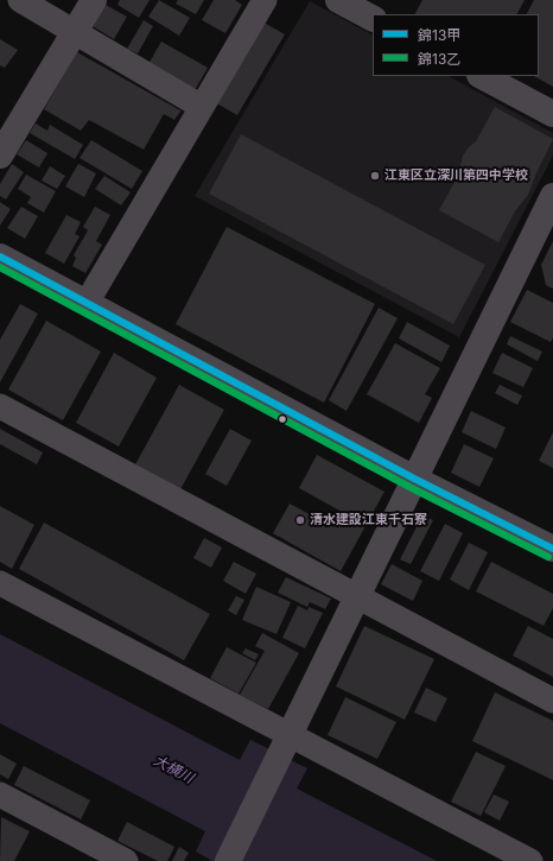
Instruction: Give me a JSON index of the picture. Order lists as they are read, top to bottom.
{
  "water": ["大横川"],
  "places": ["江東区立深川第四中学校", "清水建設江東千石寮"],
  "lines": ["transit line 錦13甲", "transit line 錦13乙"],
  "legend": ["錦13甲", "錦13乙"]
}
